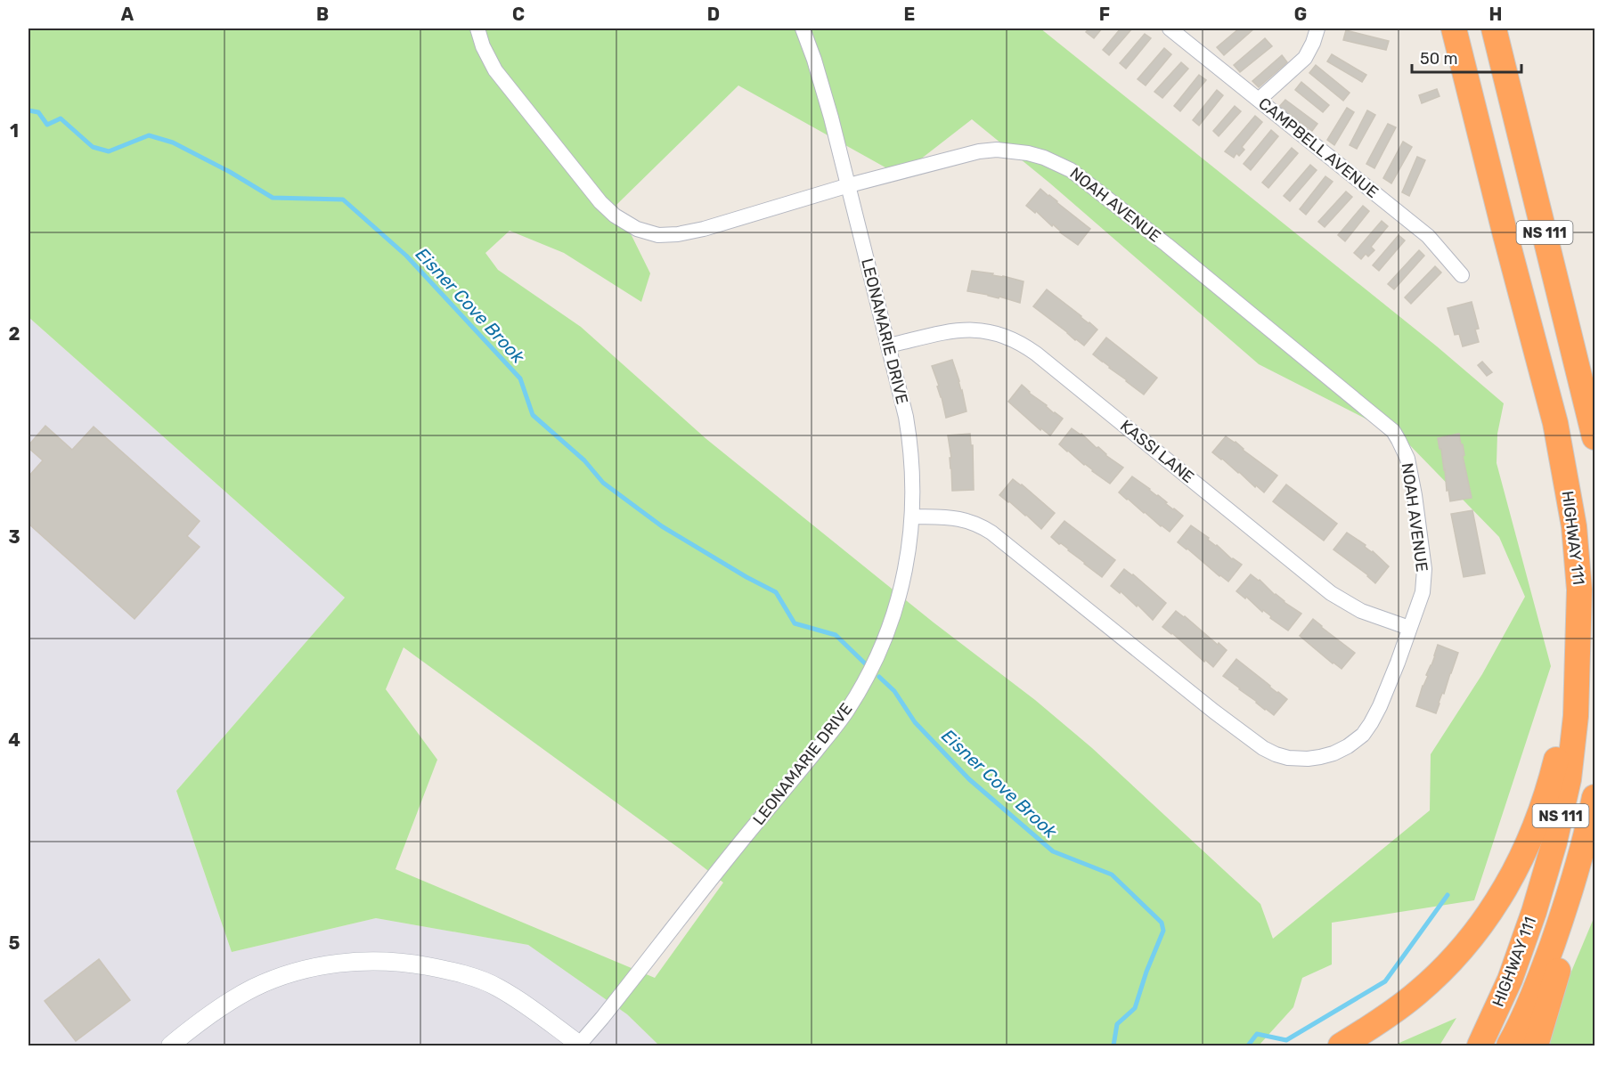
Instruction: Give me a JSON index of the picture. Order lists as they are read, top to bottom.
{
  "streets": {
    "highway": ["NS 111", "HIGHWAY 111"],
    "street": [
      "CAMPBELL AVENUE",
      "NOAH AVENUE",
      "LEONAMARIE DRIVE",
      "KASSI LANE"
    ]
  },
  "crossings": [
    ["NOAH AVENUE", "LEONAMARIE DRIVE"],
    ["NOAH AVENUE", "KASSI LANE"],
    ["LEONAMARIE DRIVE", "KASSI LANE"]
  ],
  "water": ["Eisner Cove Brook"],
  "scale_bar": "50 m",
  "grid": {
    "columns": [
      "A",
      "B",
      "C",
      "D",
      "E",
      "F",
      "G",
      "H"
    ],
    "rows": [
      "1",
      "2",
      "3",
      "4",
      "5"
    ]
  }
}
